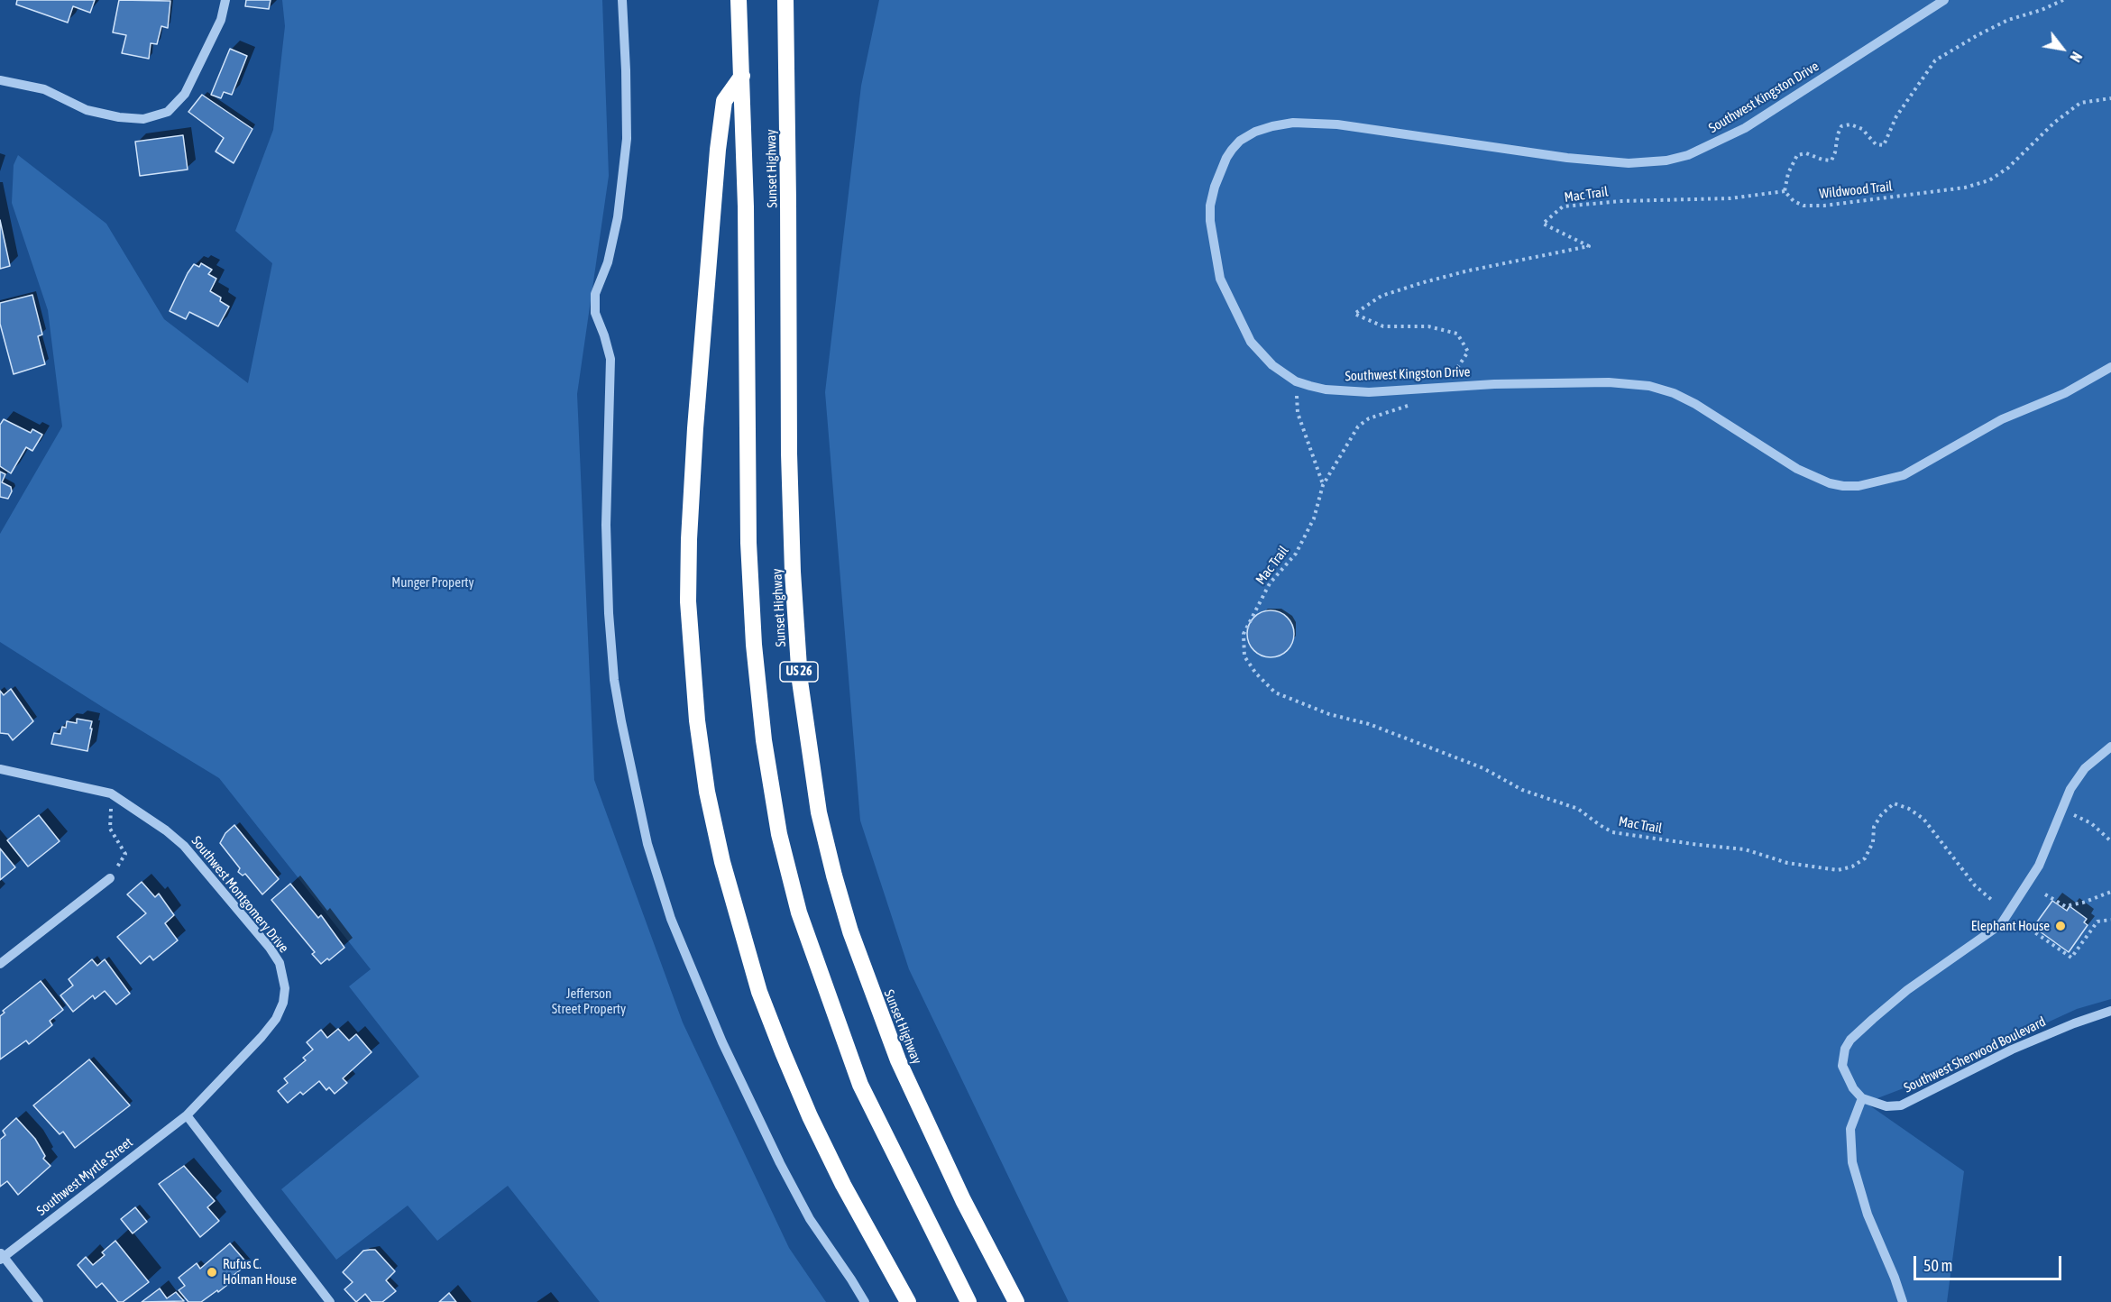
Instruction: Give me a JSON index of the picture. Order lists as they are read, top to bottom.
{
  "streets": {
    "highway": ["Sunset Highway", "US 26"],
    "street": [
      "Southwest Kingston Drive",
      "Southwest Montgomery Drive",
      "Southwest Sherwood Boulevard",
      "Southwest Myrtle Street"
    ],
    "path": ["Wildwood Trail", "Mac Trail"]
  },
  "crossings": [
    ["Southwest Kingston Drive", "Mac Trail"],
    ["Wildwood Trail", "Mac Trail"],
    ["Southwest Montgomery Drive", "Southwest Myrtle Street"]
  ],
  "parks": ["Munger Property", "Jefferson Street Property"],
  "places": ["Elephant House", "Rufus C. Holman House"],
  "scale_bar": "50 m",
  "north": "bottom right"
}
